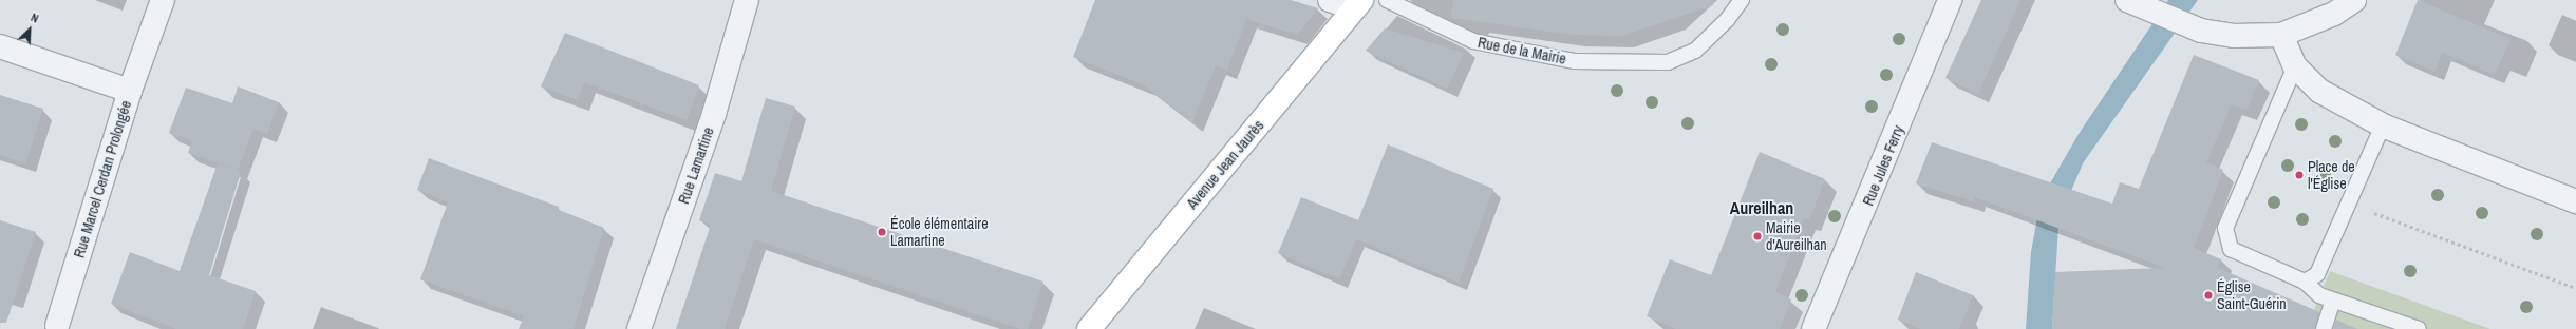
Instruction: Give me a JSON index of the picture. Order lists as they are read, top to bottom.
{
  "streets": {
    "main road": ["Avenue Jean Jaurès"],
    "street": ["Rue Lamartine", "Rue Jules Ferry", "Rue Marcel Cerdan Prolongée"],
    "lane": ["Rue de la Mairie"]
  },
  "districts": ["Aureilhan"],
  "places": [
    "Place de l'Église",
    "École élémentaire Lamartine",
    "Mairie d'Aureilhan",
    "Église Saint-Guérin"
  ],
  "north": "top right"
}
